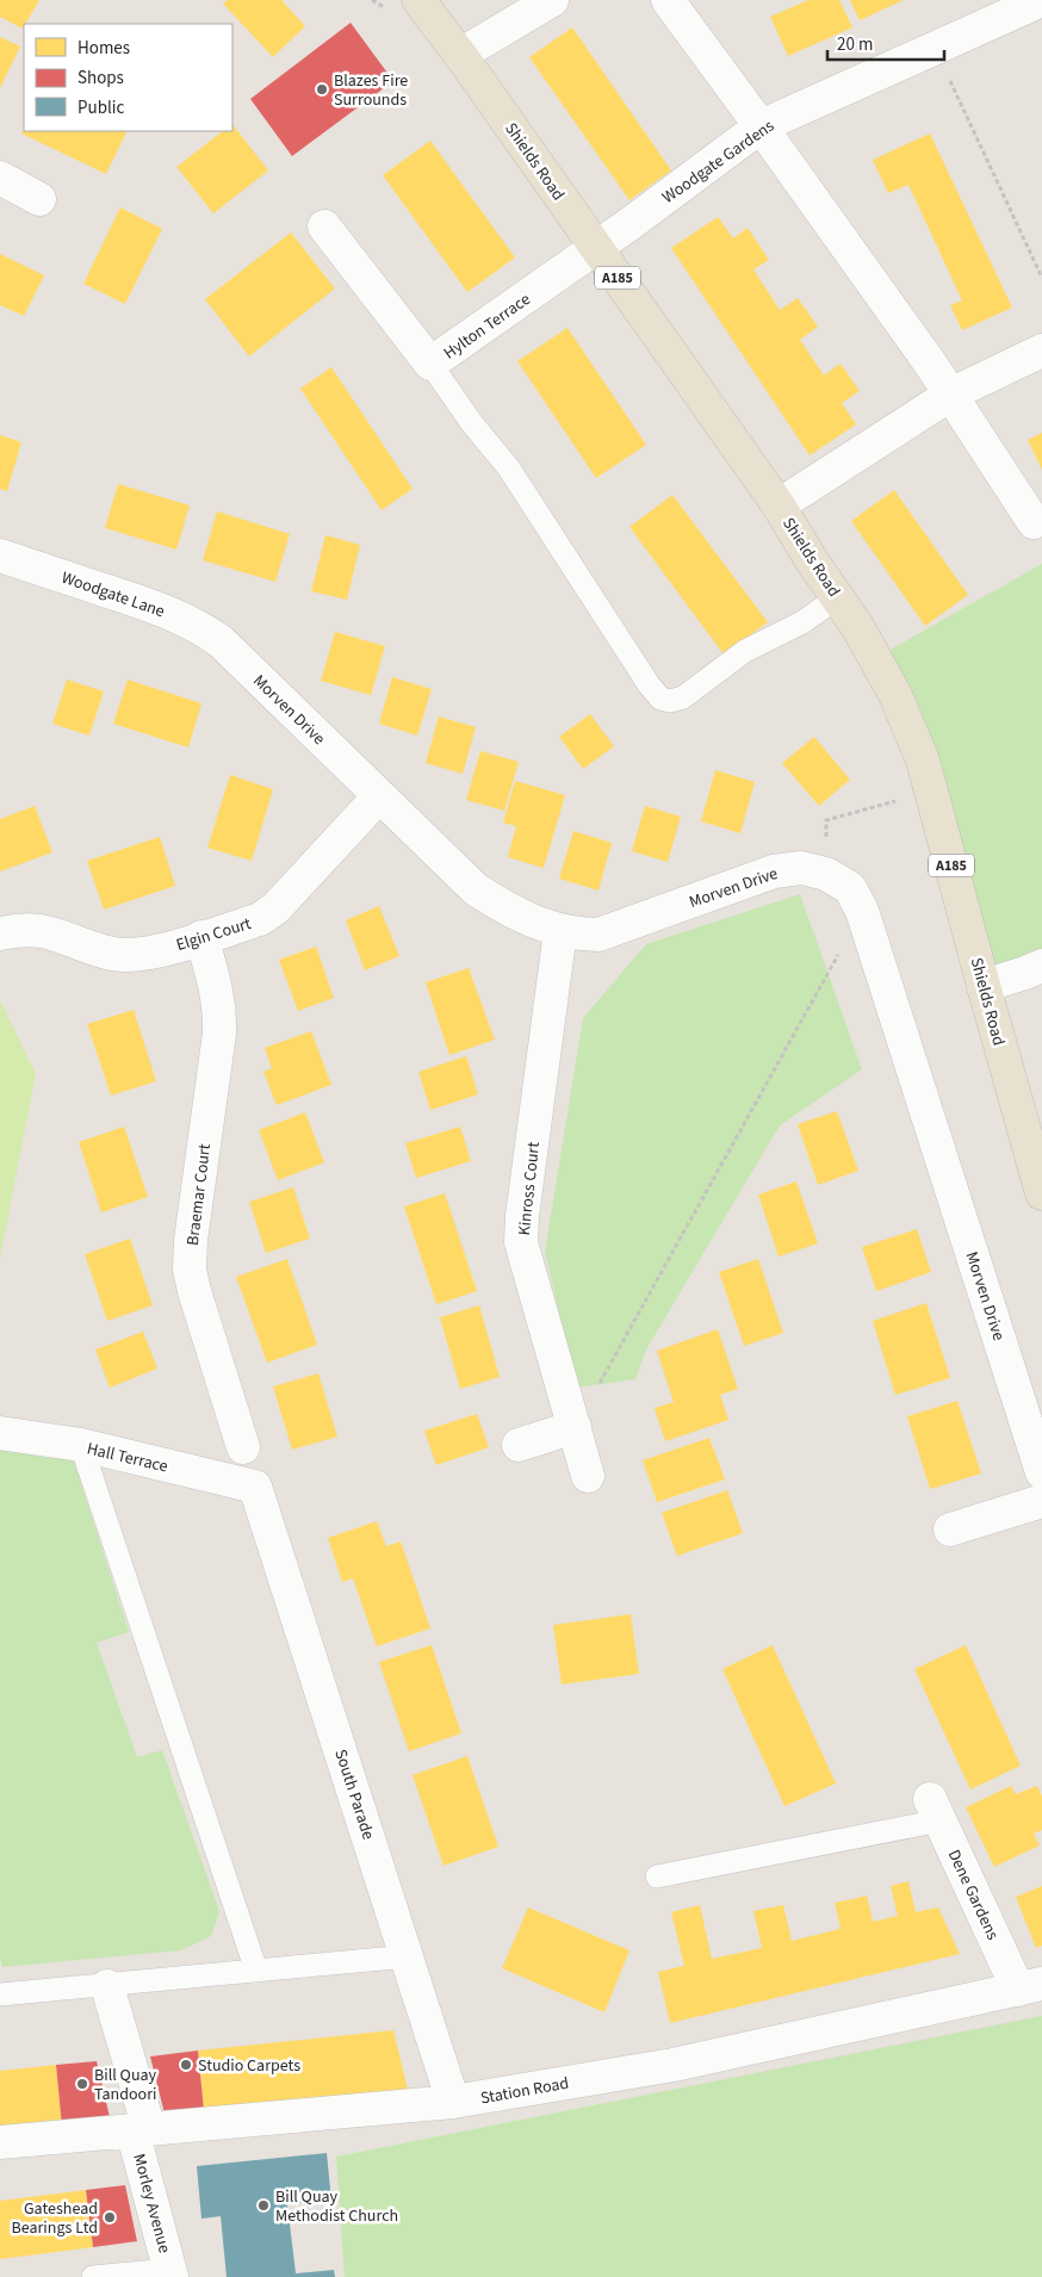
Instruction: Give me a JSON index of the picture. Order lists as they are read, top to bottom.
{
  "streets": {
    "main road": ["Shields Road", "A185"],
    "street": [
      "Woodgate Gardens",
      "Hylton Terrace",
      "Woodgate Lane",
      "Morven Drive",
      "Elgin Court",
      "Kinross Court",
      "Braemar Court",
      "Hall Terrace",
      "South Parade",
      "Dene Gardens",
      "Station Road",
      "Morley Avenue"
    ]
  },
  "crossings": [
    ["Shields Road", "Woodgate Gardens"],
    ["Shields Road", "Hylton Terrace"],
    ["Woodgate Gardens", "Hylton Terrace"],
    ["Woodgate Lane", "Morven Drive"],
    ["Morven Drive", "Elgin Court"],
    ["Morven Drive", "Kinross Court"],
    ["Elgin Court", "Braemar Court"],
    ["Hall Terrace", "South Parade"],
    ["South Parade", "Station Road"],
    ["Dene Gardens", "Station Road"],
    ["Station Road", "Morley Avenue"]
  ],
  "places": [
    "Blazes Fire Surrounds",
    "Studio Carpets",
    "Bill Quay Tandoori",
    "Bill Quay Methodist Church",
    "Gateshead Bearings Ltd"
  ],
  "legend": ["Homes", "Shops", "Public"],
  "scale_bar": "20 m"
}
